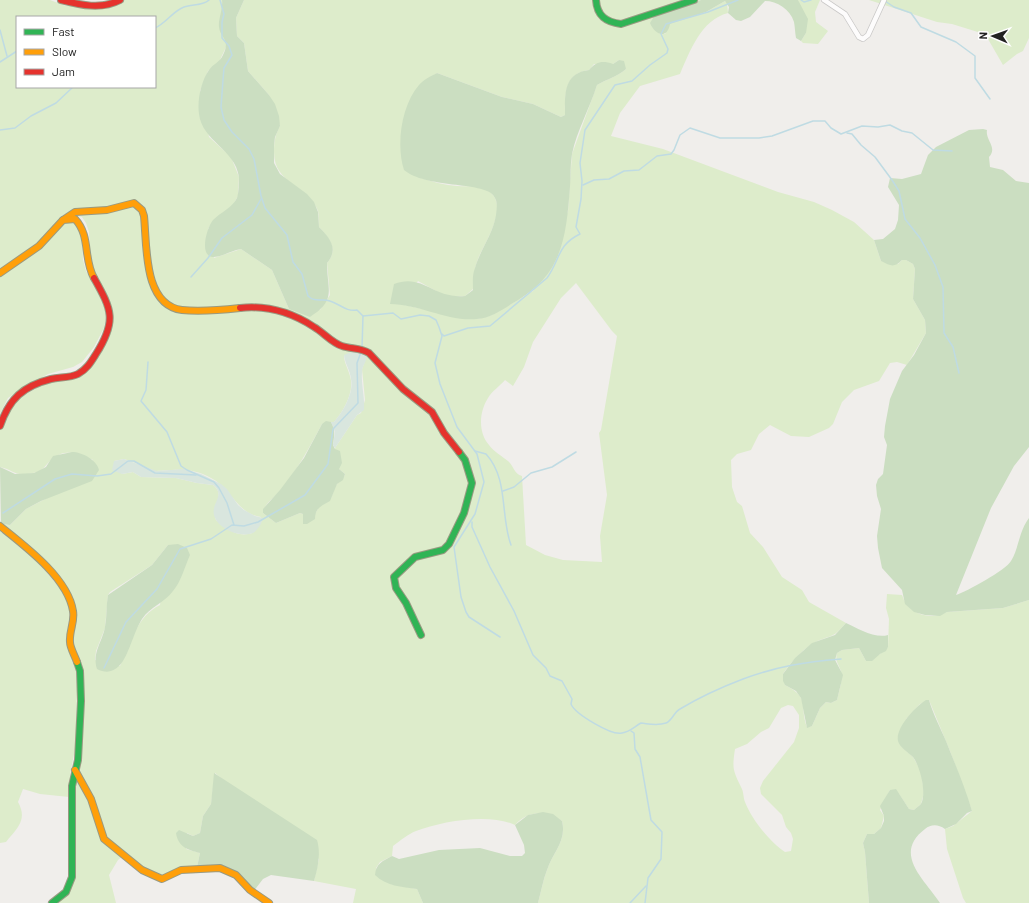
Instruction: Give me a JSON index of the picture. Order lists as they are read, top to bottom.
{
  "legend": ["Fast", "Slow", "Jam"],
  "north": "left"
}
